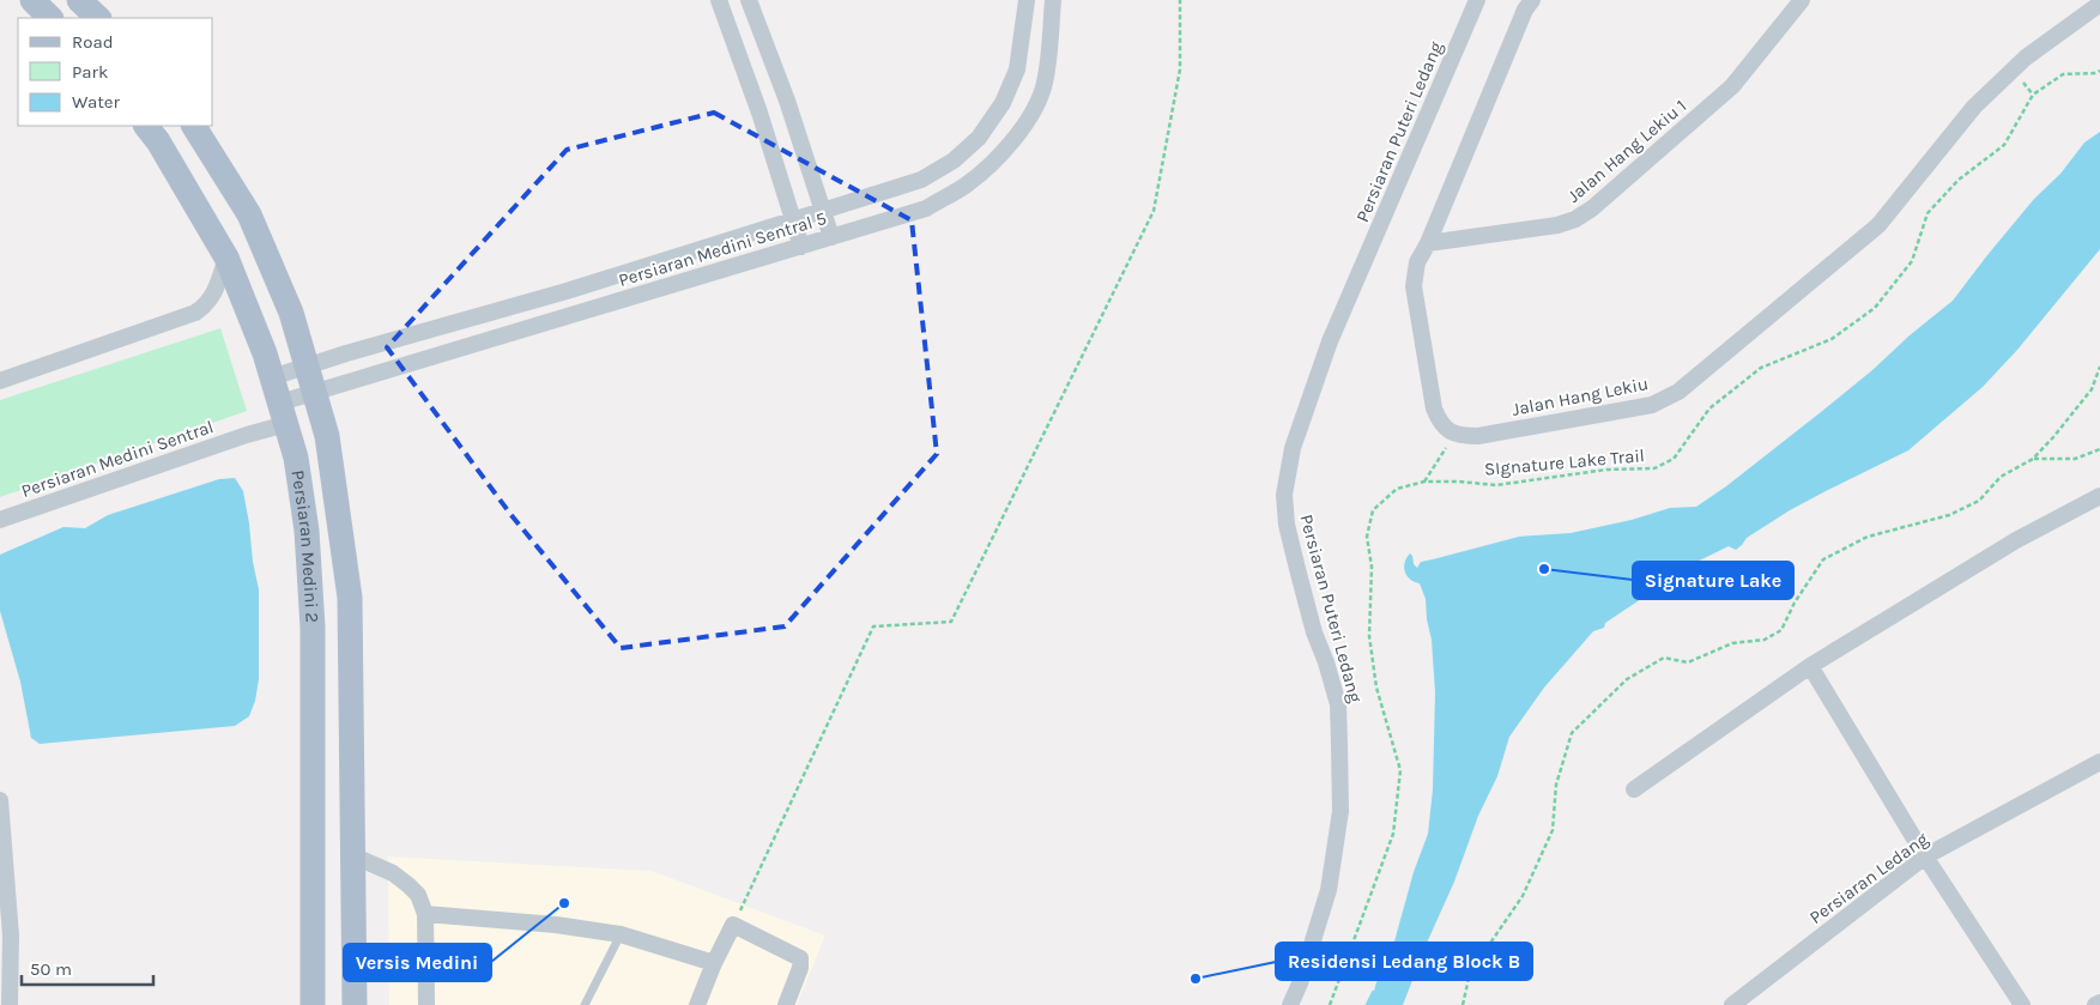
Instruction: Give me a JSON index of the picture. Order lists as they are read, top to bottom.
{
  "streets": {
    "main road": ["Persiaran Medini 2"],
    "street": [
      "Persiaran Puteri Ledang",
      "Jalan Hang Lekiu 1",
      "Persiaran Medini Sentral 5",
      "Jalan Hang Lekiu",
      "Persiaran Medini Sentral",
      "Persiaran Ledang"
    ],
    "path": ["SIgnature Lake Trail"]
  },
  "crossings": [
    ["Persiaran Medini Sentral 5", "Persiaran Medini Sentral"],
    ["Persiaran Medini Sentral 5", "Persiaran Medini 2"],
    ["Persiaran Medini Sentral", "Persiaran Medini 2"]
  ],
  "places": ["Signature Lake", "Versis Medini", "Residensi Ledang Block B"],
  "legend": ["Road", "Park", "Water"],
  "scale_bar": "50 m"
}
